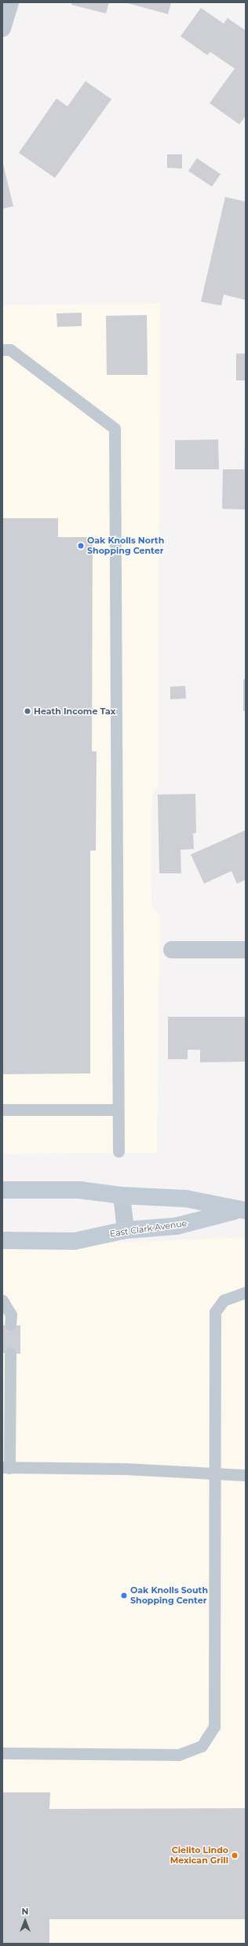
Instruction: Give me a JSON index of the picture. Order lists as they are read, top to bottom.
{
  "streets": {
    "main road": ["East Clark Avenue"]
  },
  "places": [
    "Oak Knolls North Shopping Center",
    "Heath Income Tax",
    "Oak Knolls South Shopping Center",
    "Cielito Lindo Mexican Grill"
  ],
  "north": "top"
}
